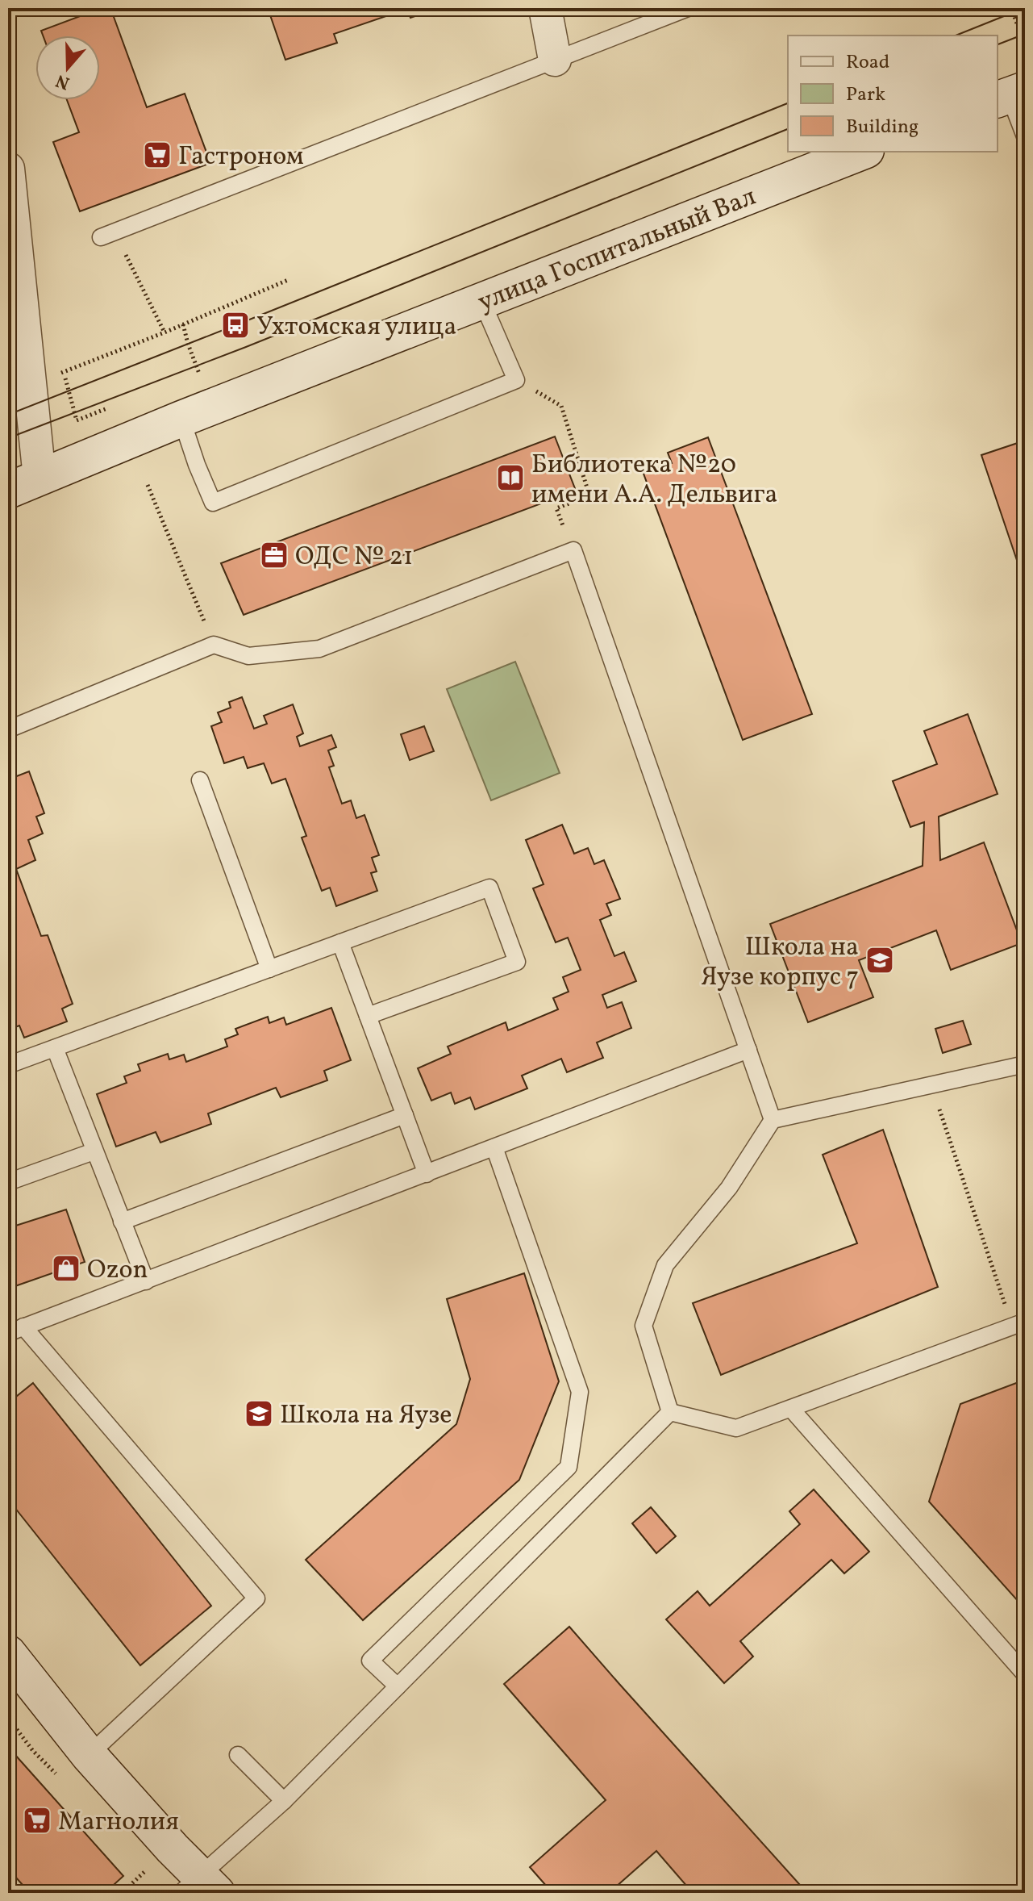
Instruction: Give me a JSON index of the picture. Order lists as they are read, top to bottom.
{
  "streets": {
    "main road": ["улица Госпитальный Вал"]
  },
  "places": {
    "supermarket": ["Гастроном", "Магнолия"],
    "bus stop": ["Ухтомская улица"],
    "library": ["Библиотека №20 имени А.А. Дельвига"],
    "office": ["ОДС № 21"],
    "school or university": ["Школа на Яузе корпус 7", "Школа на Яузе"],
    "shop": ["Ozon"]
  },
  "legend": ["Road", "Park", "Building"],
  "north": "bottom"
}
